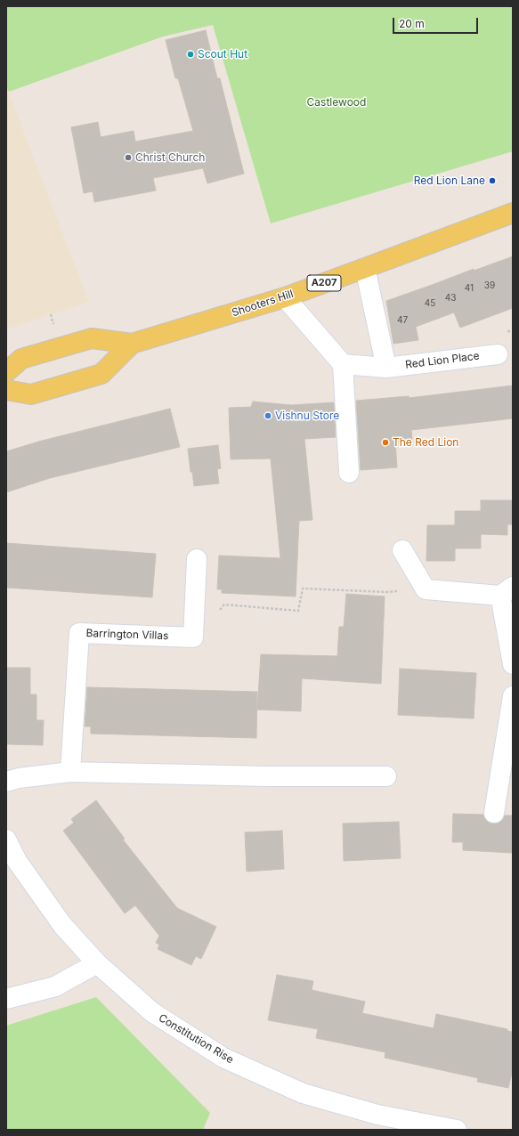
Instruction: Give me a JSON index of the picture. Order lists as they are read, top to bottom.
{
  "streets": {
    "main road": ["A207", "Shooters Hill"],
    "street": ["Red Lion Place", "Barrington Villas", "Constitution Rise"]
  },
  "parks": ["Castlewood"],
  "places": [
    "Scout Hut",
    "Christ Church",
    "Red Lion Lane",
    "Vishnu Store",
    "The Red Lion"
  ],
  "house_numbers": [
    "39",
    "41",
    "43",
    "45",
    "47"
  ],
  "scale_bar": "20 m"
}
